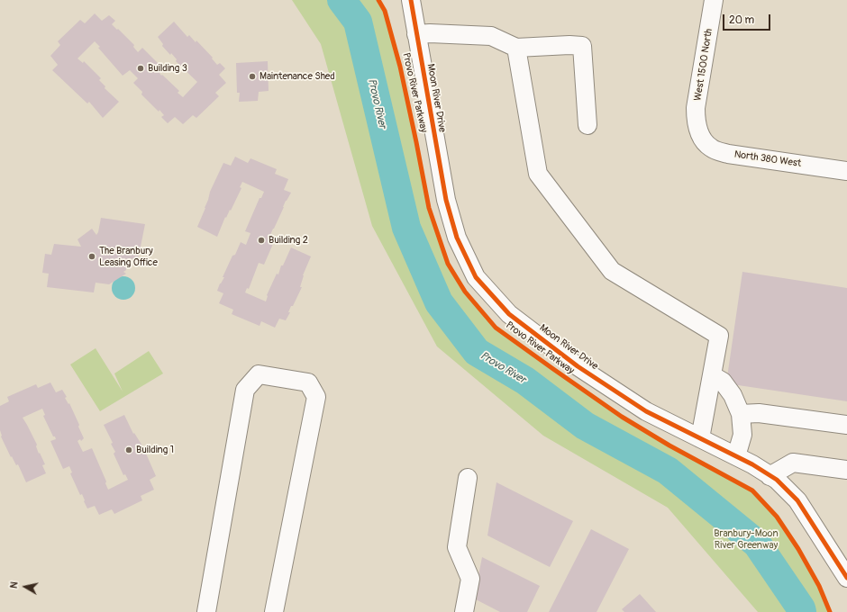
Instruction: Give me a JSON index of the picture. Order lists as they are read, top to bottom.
{
  "streets": {
    "street": ["West 1500 North", "Moon River Drive", "North 380 West"],
    "cycle path": ["Provo River Parkway"]
  },
  "crossings": [
    ["West 1500 North", "North 380 West"]
  ],
  "water": ["Provo River"],
  "parks": ["Branbury-Moon River Greenway"],
  "places": [
    "Building 3",
    "Maintenance Shed",
    "Building 2",
    "The Branbury Leasing Office",
    "Building 1"
  ],
  "scale_bar": "20 m",
  "north": "left"
}
